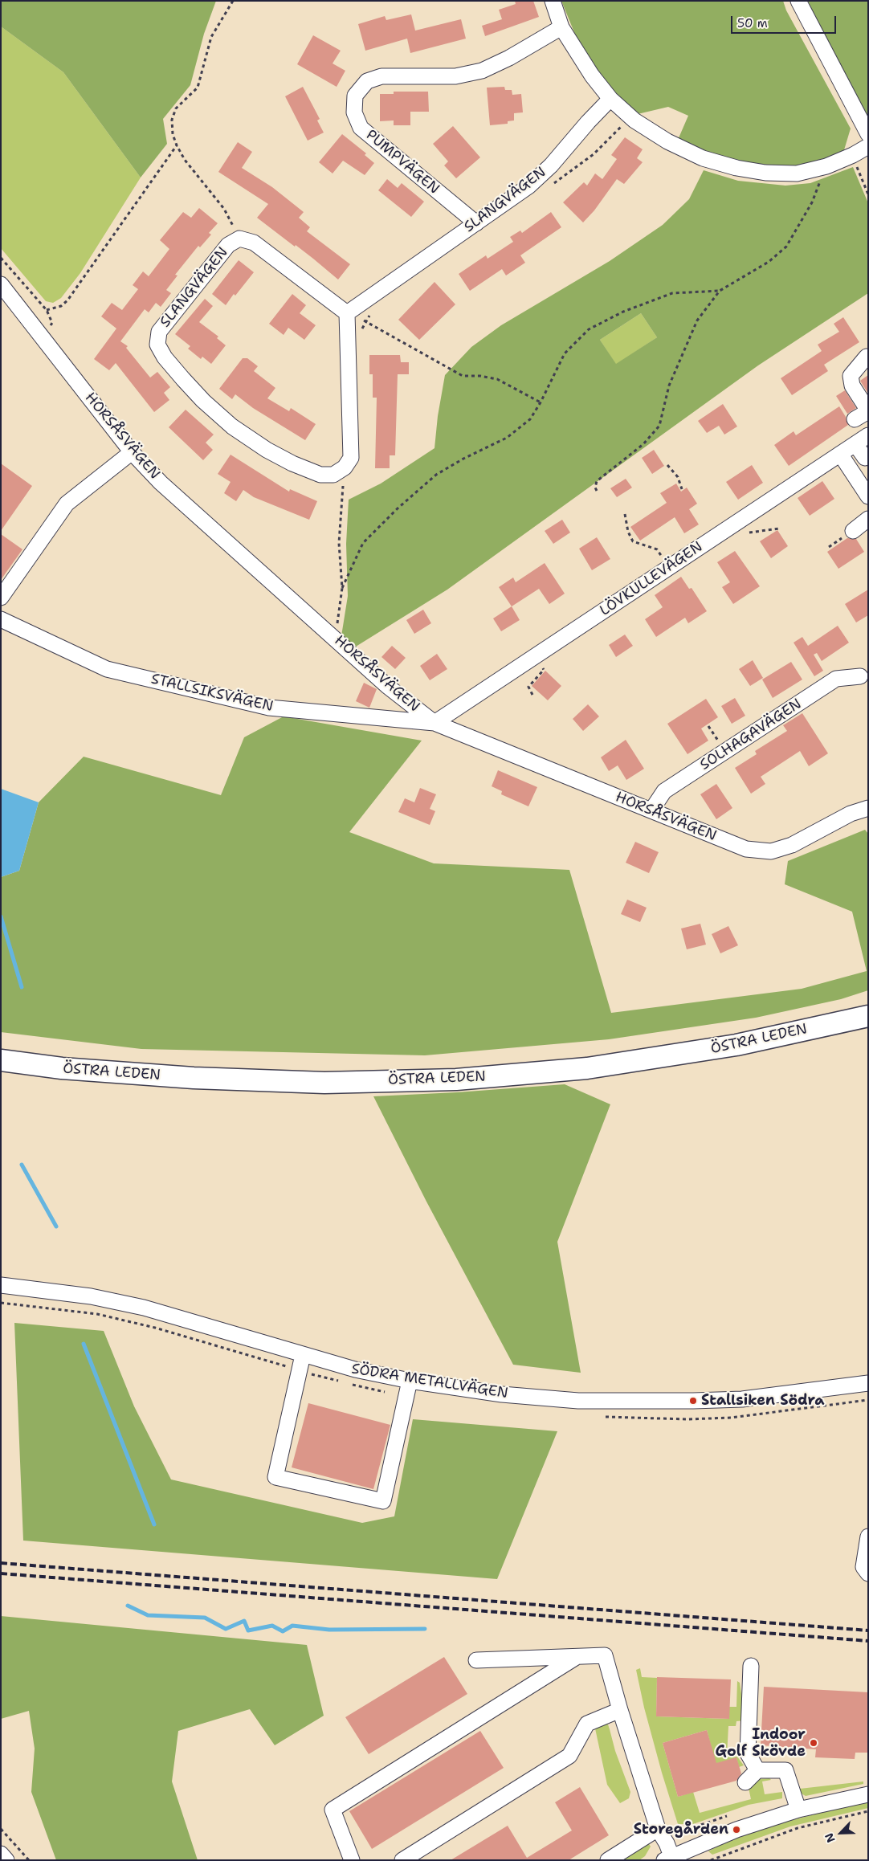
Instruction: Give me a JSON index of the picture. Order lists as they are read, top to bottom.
{
  "streets": {
    "highway": ["ÖSTRA LEDEN"],
    "street": [
      "PUMPVÄGEN",
      "SLANGVÄGEN",
      "HORSÅSVÄGEN",
      "LÖVKULLEVÄGEN",
      "STALLSIKSVÄGEN",
      "SOLHAGAVÄGEN",
      "SÖDRA METALLVÄGEN"
    ]
  },
  "crossings": [
    ["PUMPVÄGEN", "SLANGVÄGEN"],
    ["HORSÅSVÄGEN", "LÖVKULLEVÄGEN"],
    ["HORSÅSVÄGEN", "STALLSIKSVÄGEN"],
    ["HORSÅSVÄGEN", "SOLHAGAVÄGEN"],
    ["LÖVKULLEVÄGEN", "STALLSIKSVÄGEN"]
  ],
  "places": ["Stallsiken Södra", "Indoor Golf Skövde", "Storegården"],
  "scale_bar": "50 m",
  "north": "bottom left"
}
